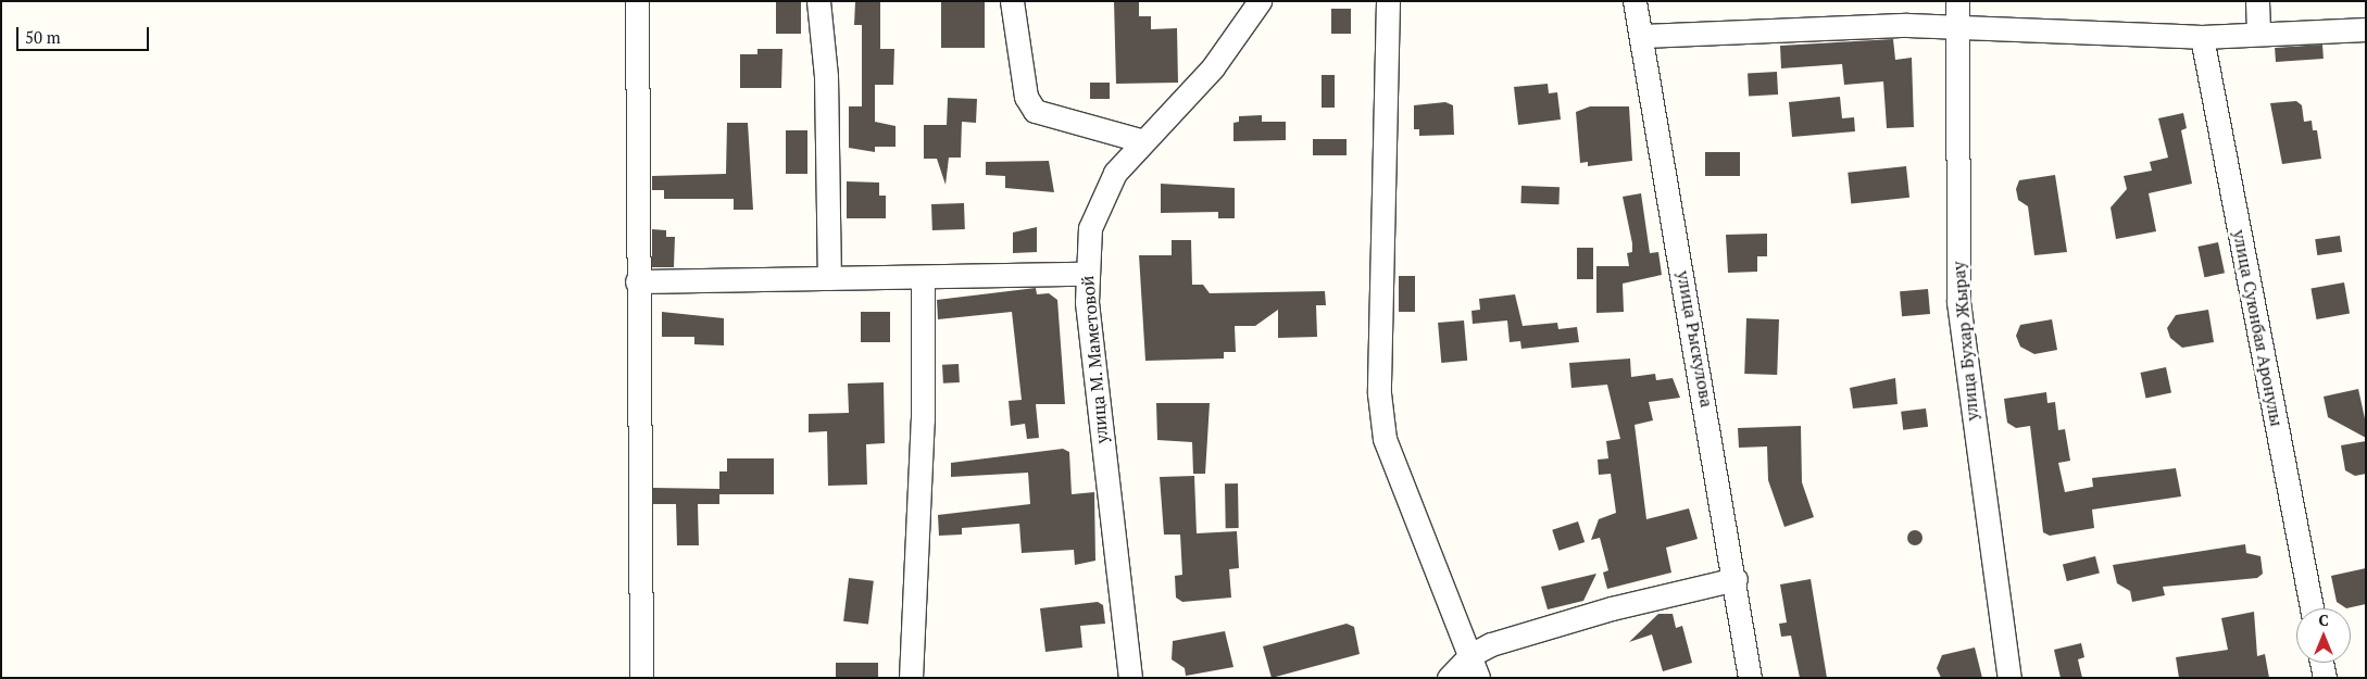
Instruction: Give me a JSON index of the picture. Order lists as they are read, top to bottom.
{
  "streets": {
    "street": [
      "улица Суюнбая Аронулы",
      "улица Рыскулова",
      "улица Бухар Жырау",
      "улица М. Маметовой"
    ]
  },
  "scale_bar": "50 m",
  "north": "top"
}
